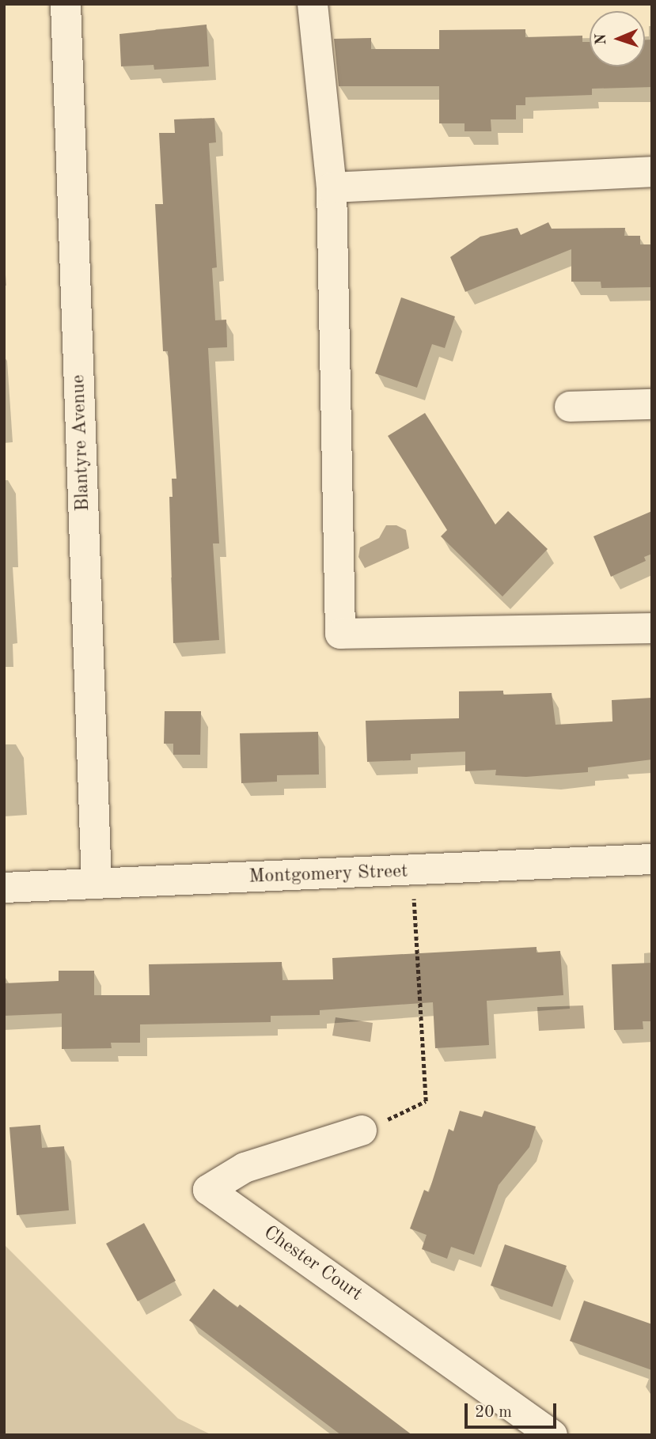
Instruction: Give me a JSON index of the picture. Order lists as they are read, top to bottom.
{
  "streets": {
    "street": ["Blantyre Avenue", "Montgomery Street", "Chester Court"]
  },
  "crossings": [
    ["Blantyre Avenue", "Montgomery Street"]
  ],
  "scale_bar": "20 m",
  "north": "left"
}
